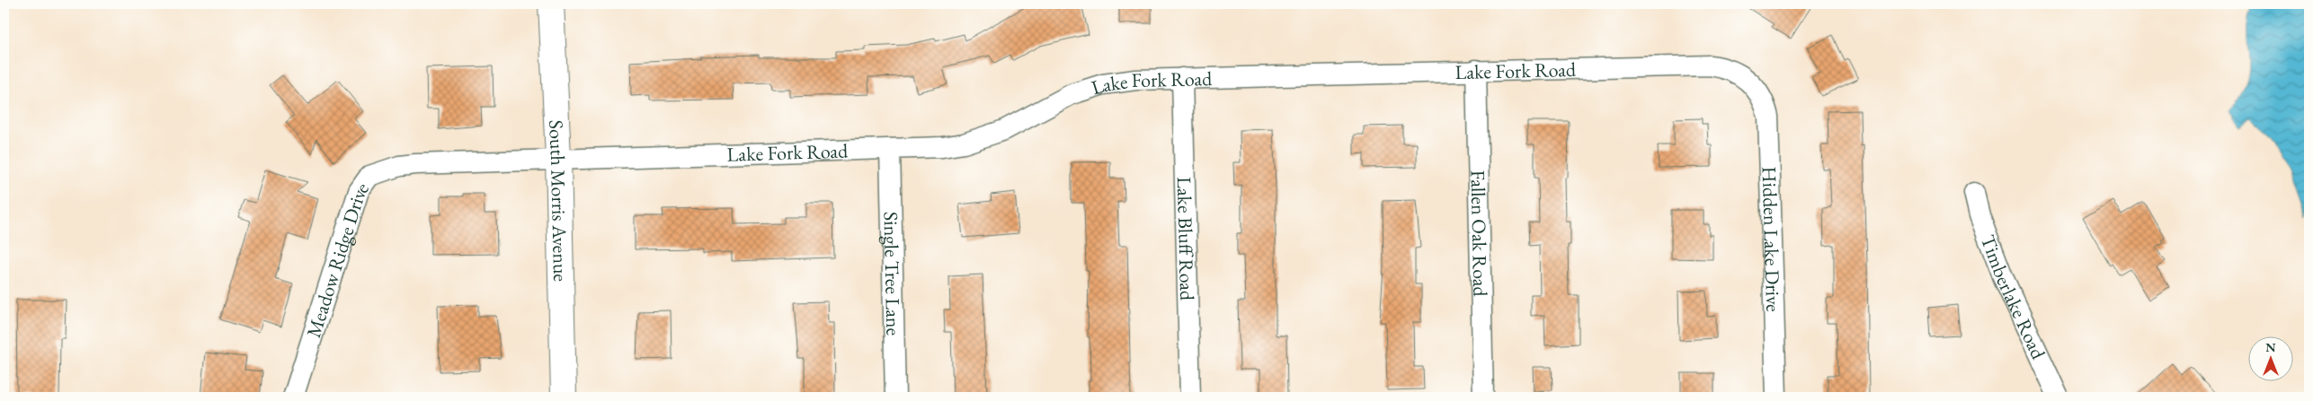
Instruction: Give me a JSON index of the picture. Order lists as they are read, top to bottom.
{
  "streets": {
    "street": [
      "Lake Fork Road",
      "South Morris Avenue",
      "Fallen Oak Road",
      "Lake Bluff Road",
      "Hidden Lake Drive",
      "Meadow Ridge Drive",
      "Single Tree Lane",
      "Timberlake Road"
    ]
  },
  "crossings": [
    ["Lake Fork Road", "South Morris Avenue"],
    ["Lake Fork Road", "Fallen Oak Road"],
    ["Lake Fork Road", "Lake Bluff Road"],
    ["Lake Fork Road", "Hidden Lake Drive"],
    ["Lake Fork Road", "Meadow Ridge Drive"],
    ["Lake Fork Road", "Single Tree Lane"],
    ["South Morris Avenue", "Meadow Ridge Drive"]
  ],
  "north": "top"
}
